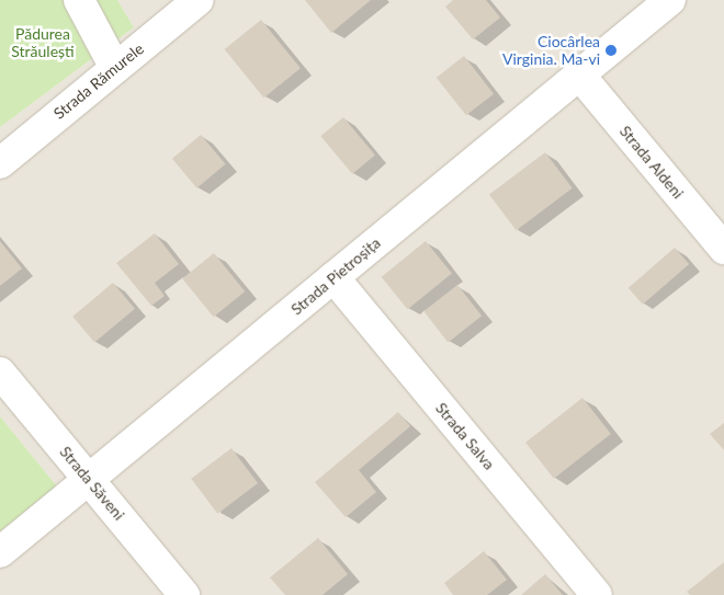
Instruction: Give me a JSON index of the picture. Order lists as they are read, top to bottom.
{
  "streets": {
    "street": [
      "Strada Rămurele",
      "Strada Aldeni",
      "Strada Pietroșița",
      "Strada Salva",
      "Strada Săveni"
    ]
  },
  "crossings": [
    ["Strada Aldeni", "Strada Pietroșița"],
    ["Strada Pietroșița", "Strada Salva"],
    ["Strada Pietroșița", "Strada Săveni"]
  ],
  "parks": ["Pădurea Străulești"],
  "places": ["Ciocârlea Virginia. Ma-vi"]
}
